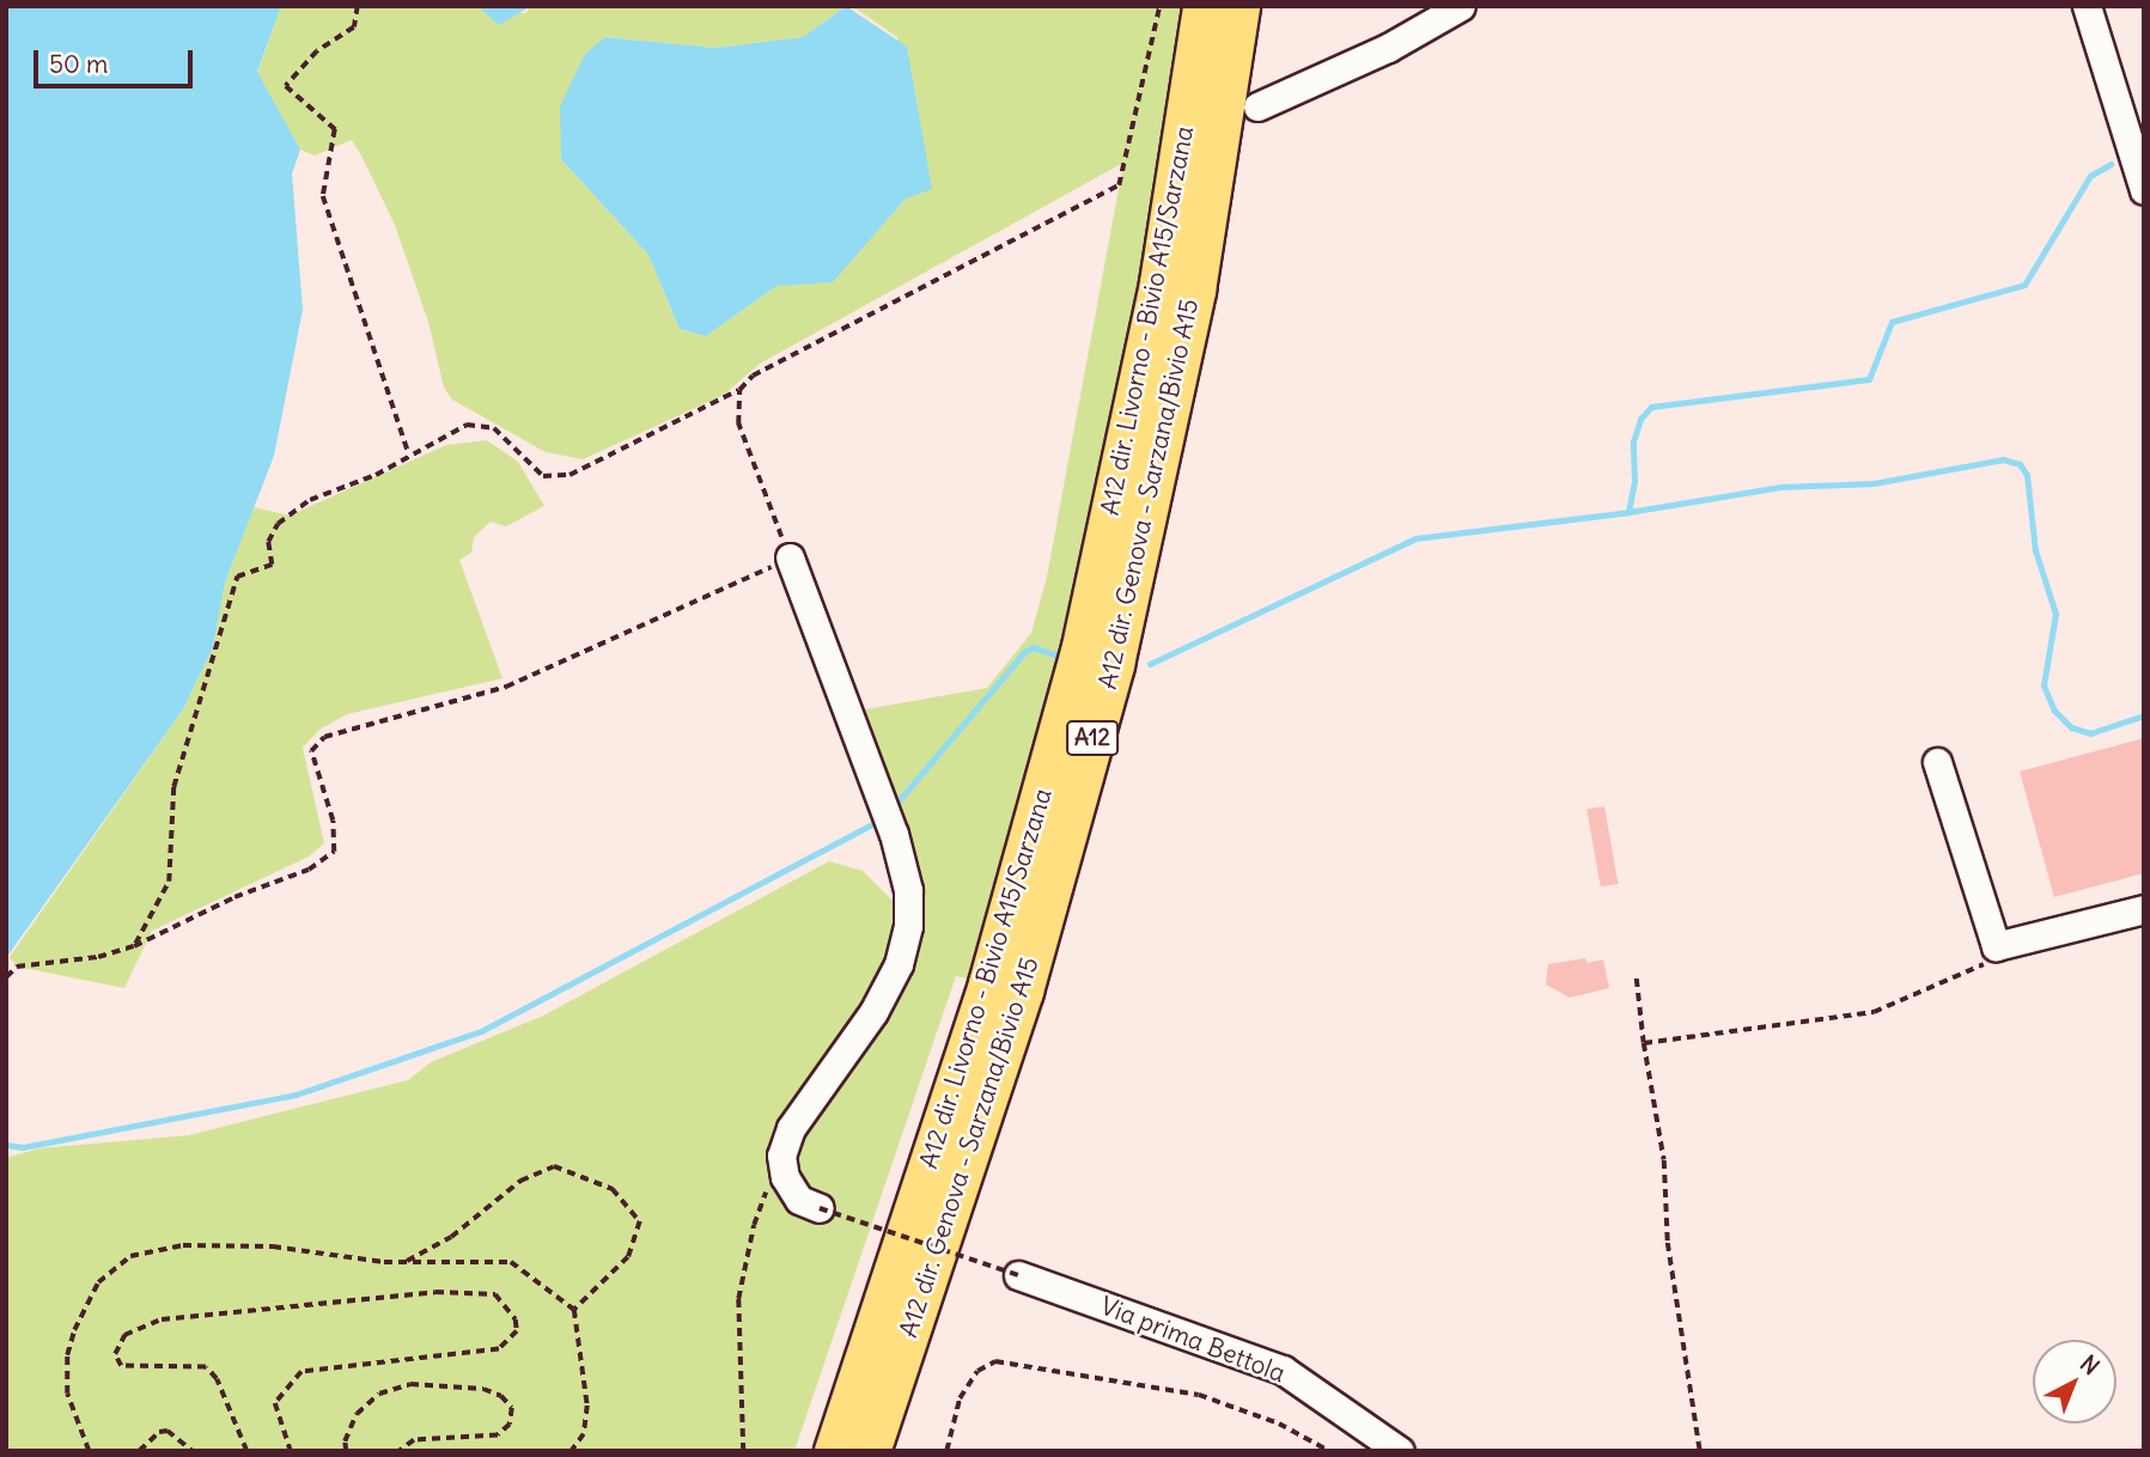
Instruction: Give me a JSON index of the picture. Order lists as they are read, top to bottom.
{
  "streets": {
    "highway": ["A12 dir. Livorno - Bivio A15/Sarzana", "A12 dir. Genova - Sarzana/Bivio A15", "A12"],
    "street": ["Via prima Bettola"]
  },
  "scale_bar": "50 m",
  "north": "top right"
}
